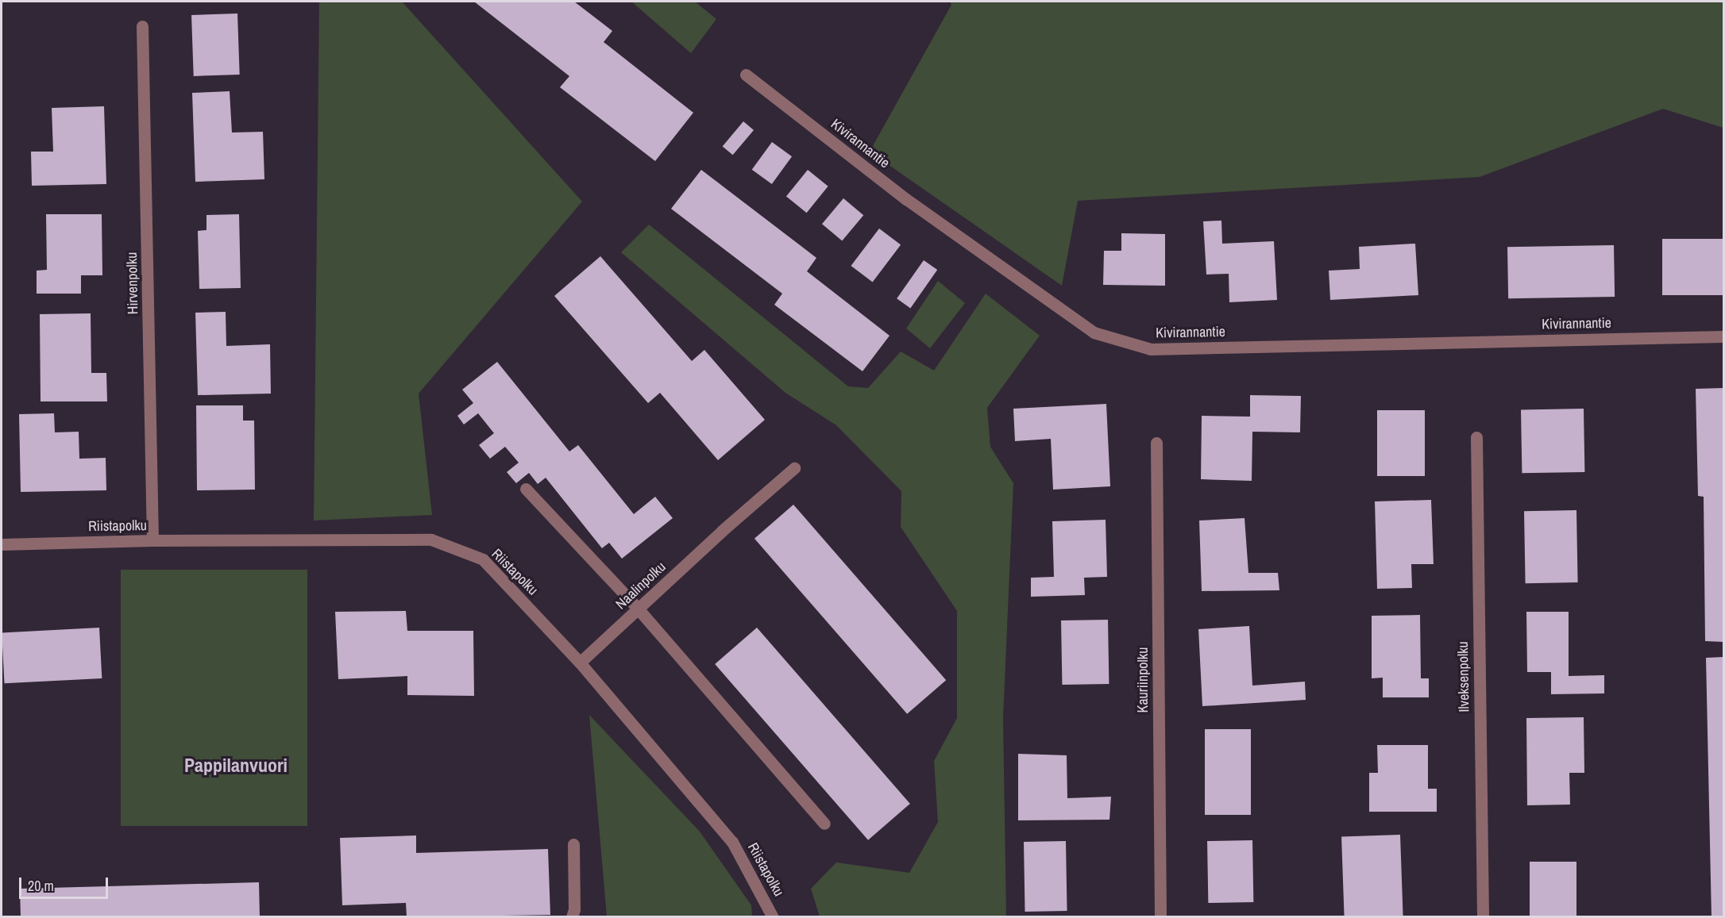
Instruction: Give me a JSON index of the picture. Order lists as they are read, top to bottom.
{
  "streets": {
    "street": [
      "Kivirannantie",
      "Hirvenpolku",
      "Riistapolku",
      "Naalinpolku",
      "Ilveksenpolku",
      "Kauriinpolku"
    ]
  },
  "crossings": [
    ["Hirvenpolku", "Riistapolku"],
    ["Riistapolku", "Naalinpolku"]
  ],
  "districts": ["Pappilanvuori"],
  "scale_bar": "20 m"
}
